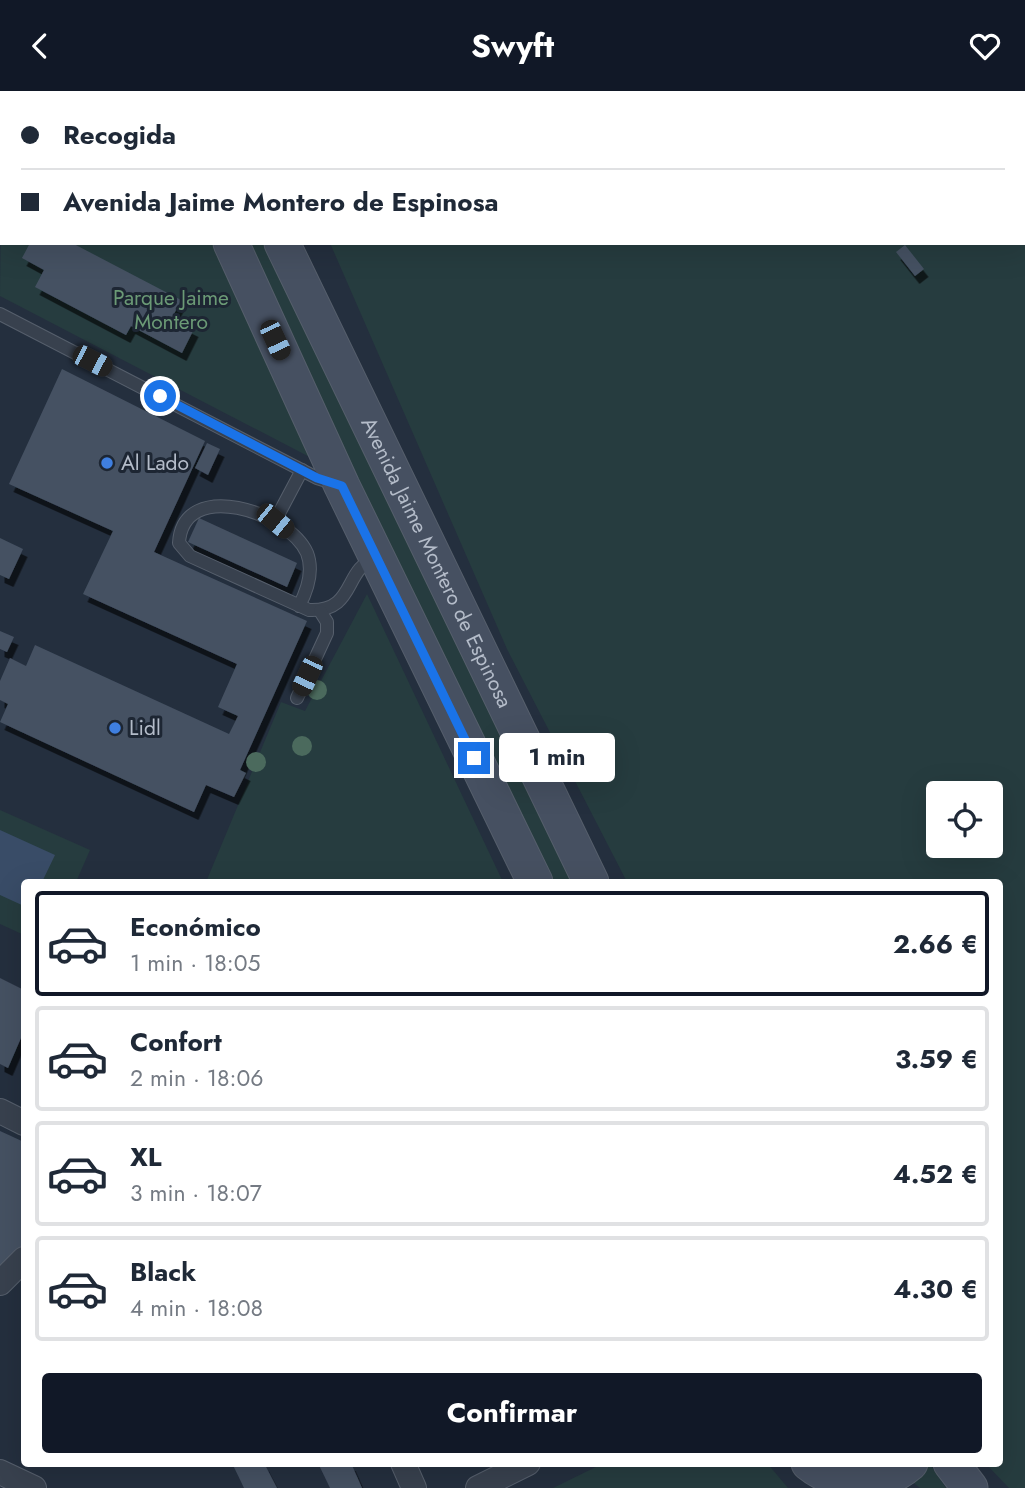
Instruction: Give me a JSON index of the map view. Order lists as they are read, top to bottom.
{
  "streets": {
    "main road": ["Avenida Jaime Montero de Espinosa"]
  },
  "parks": ["Parque Jaime Montero"],
  "places": ["Al Lado", "Lidl"],
  "page": {
    "header": "Swyft",
    "banner": ["Recogida", "Avenida Jaime Montero de Espinosa"],
    "bubble": "1 min",
    "list": [
      {
        "name": "Económico",
        "note": "1 min · 18:05",
        "value": "2.66 €"
      },
      {
        "name": "Confort",
        "note": "2 min · 18:06",
        "value": "3.59 €"
      },
      {
        "name": "XL",
        "note": "3 min · 18:07",
        "value": "4.52 €"
      },
      {
        "name": "Black",
        "note": "4 min · 18:08",
        "value": "4.30 €"
      }
    ],
    "buttons": "Confirmar"
  }
}
